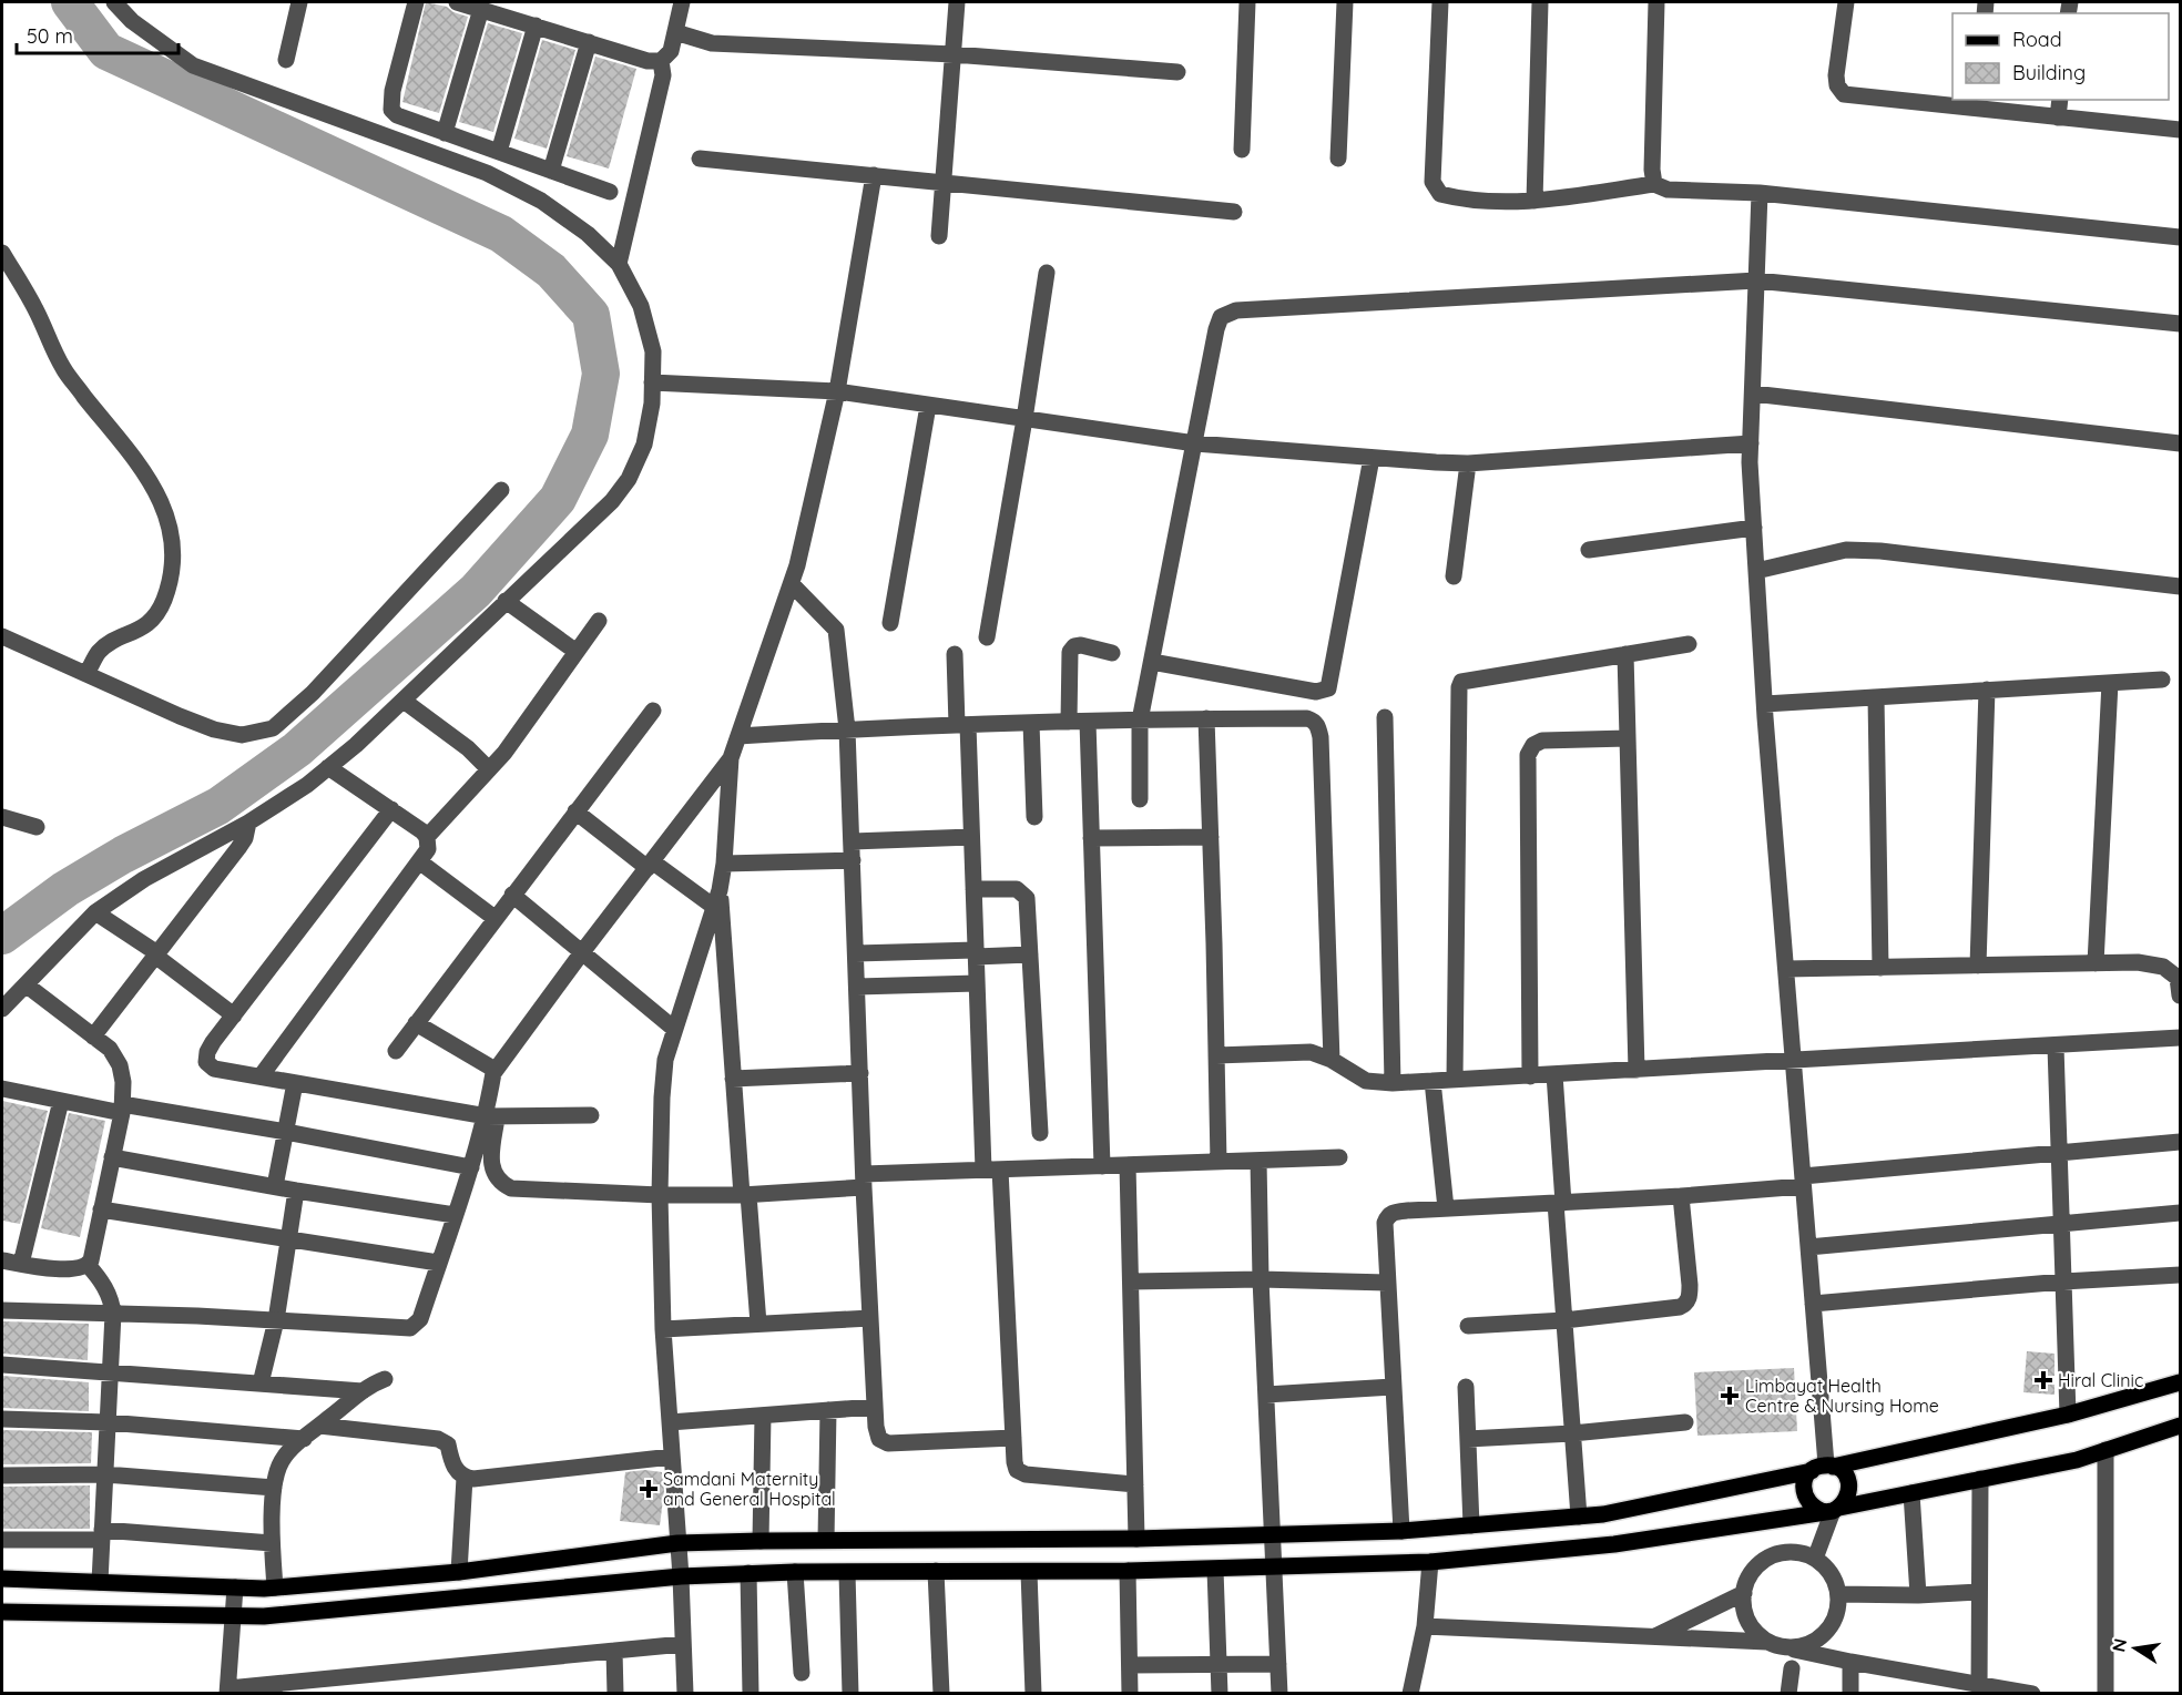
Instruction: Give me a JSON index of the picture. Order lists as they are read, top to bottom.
{
  "places": {
    "health": ["Hiral Clinic", "Limbayat Health Centre & Nursing Home", "Samdani Maternity and General Hospital"]
  },
  "legend": ["Road", "Building"],
  "scale_bar": "50 m",
  "north": "left"
}
